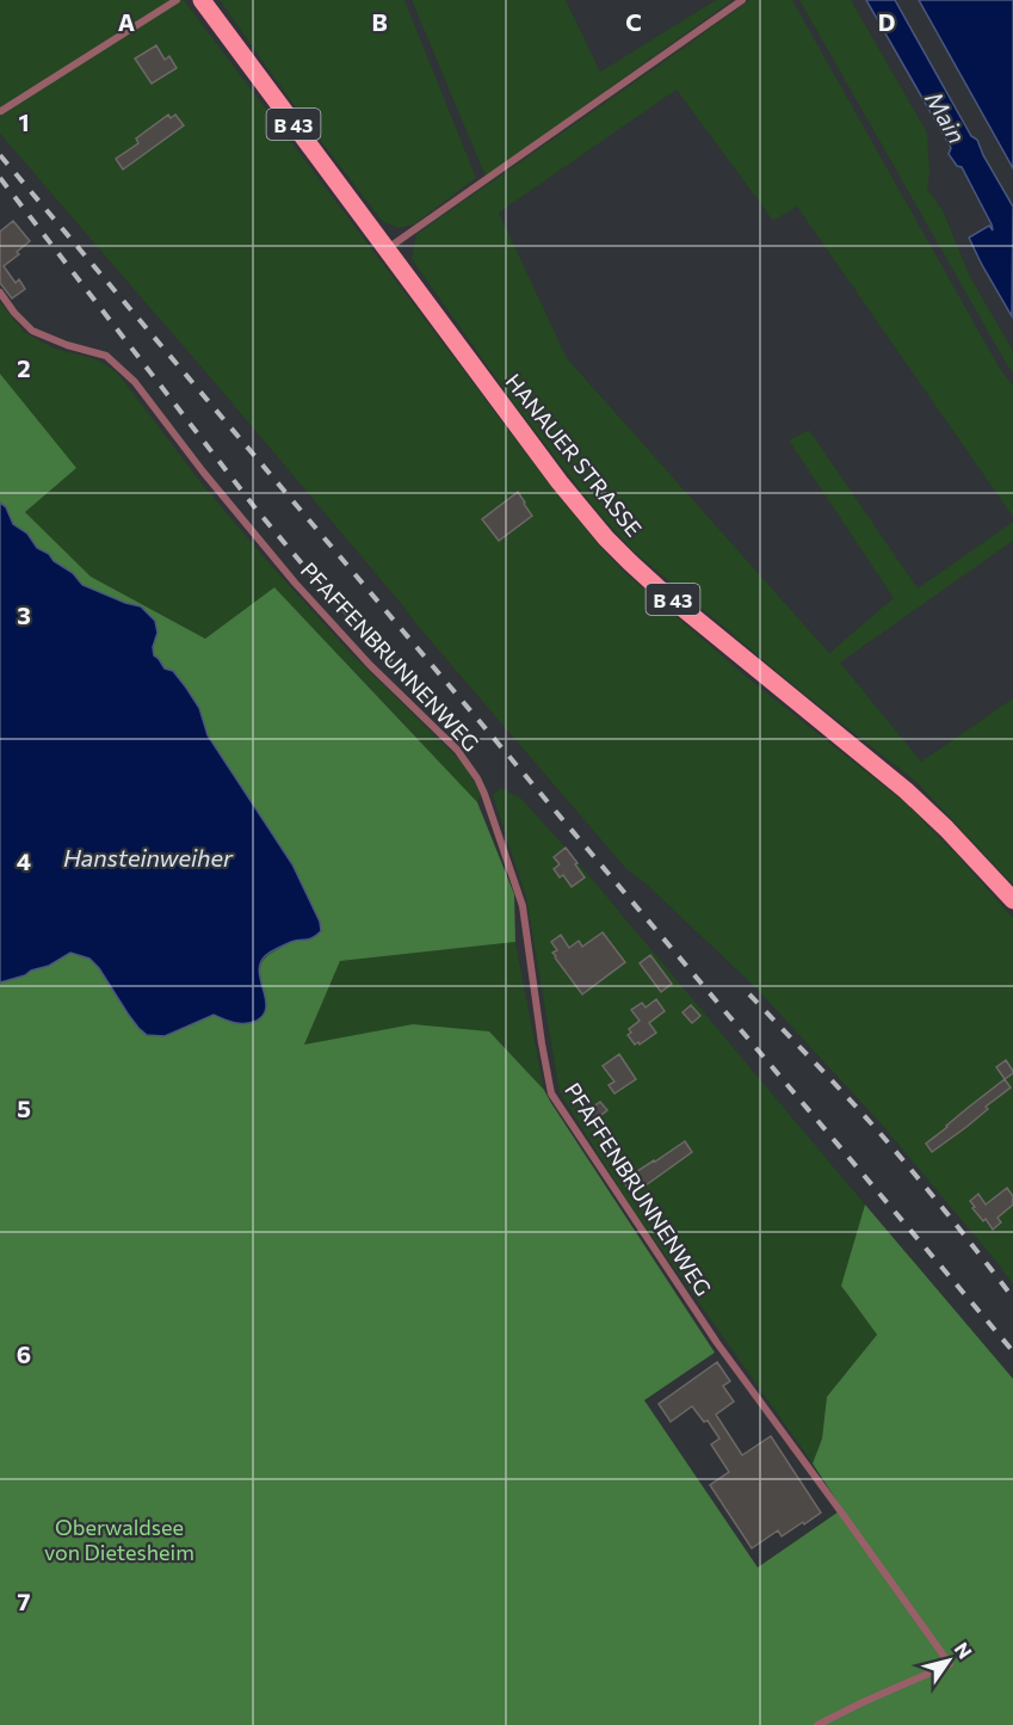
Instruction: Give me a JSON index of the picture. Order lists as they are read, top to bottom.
{
  "streets": {
    "main road": ["B 43", "HANAUER STRASSE"],
    "lane": ["PFAFFENBRUNNENWEG"]
  },
  "water": ["Main", "Hansteinweiher"],
  "parks": ["Oberwaldsee von Dietesheim"],
  "north": "top right",
  "grid": {
    "columns": [
      "A",
      "B",
      "C",
      "D"
    ],
    "rows": [
      "1",
      "2",
      "3",
      "4",
      "5",
      "6",
      "7"
    ]
  }
}
